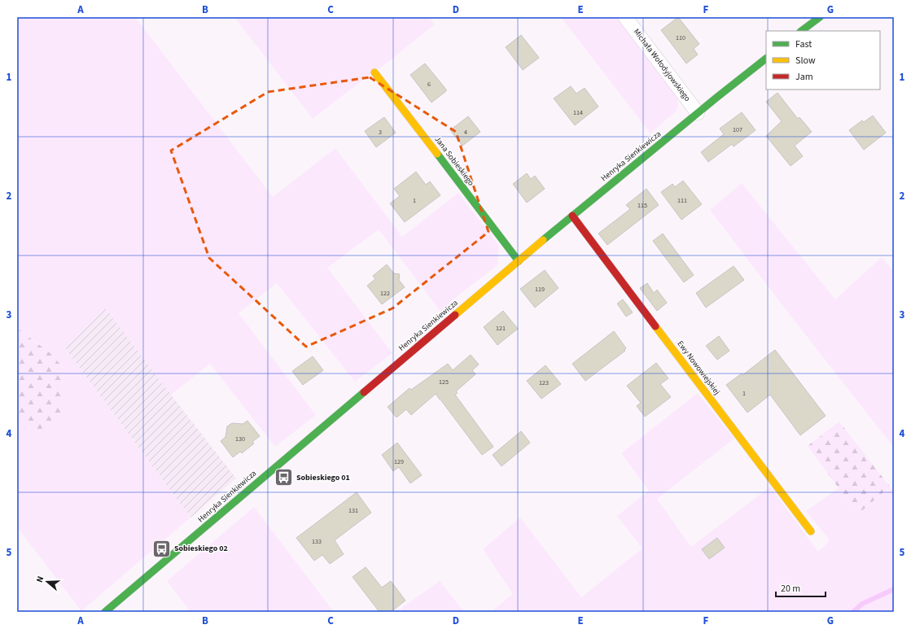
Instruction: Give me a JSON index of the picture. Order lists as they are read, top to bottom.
{
  "streets": {
    "street": [
      "Michała Wołodyjowskiego",
      "Henryka Sienkiewicza",
      "Jana Sobieskiego",
      "Ewy Nowowiejskiej"
    ]
  },
  "crossings": [
    ["Michała Wołodyjowskiego", "Henryka Sienkiewicza"],
    ["Henryka Sienkiewicza", "Jana Sobieskiego"],
    ["Henryka Sienkiewicza", "Ewy Nowowiejskiej"]
  ],
  "places": {
    "bus stop": ["Sobieskiego 01", "Sobieskiego 02"]
  },
  "house_numbers": [
    "110",
    "6",
    "114",
    "107",
    "3",
    "4",
    "1",
    "111",
    "115",
    "119",
    "122",
    "121",
    "125",
    "123",
    "1",
    "130",
    "129",
    "131",
    "133"
  ],
  "legend": ["Fast", "Slow", "Jam"],
  "scale_bar": "20 m",
  "north": "left",
  "grid": {
    "columns": [
      "A",
      "B",
      "C",
      "D",
      "E",
      "F",
      "G"
    ],
    "rows": [
      "1",
      "2",
      "3",
      "4",
      "5"
    ]
  }
}
